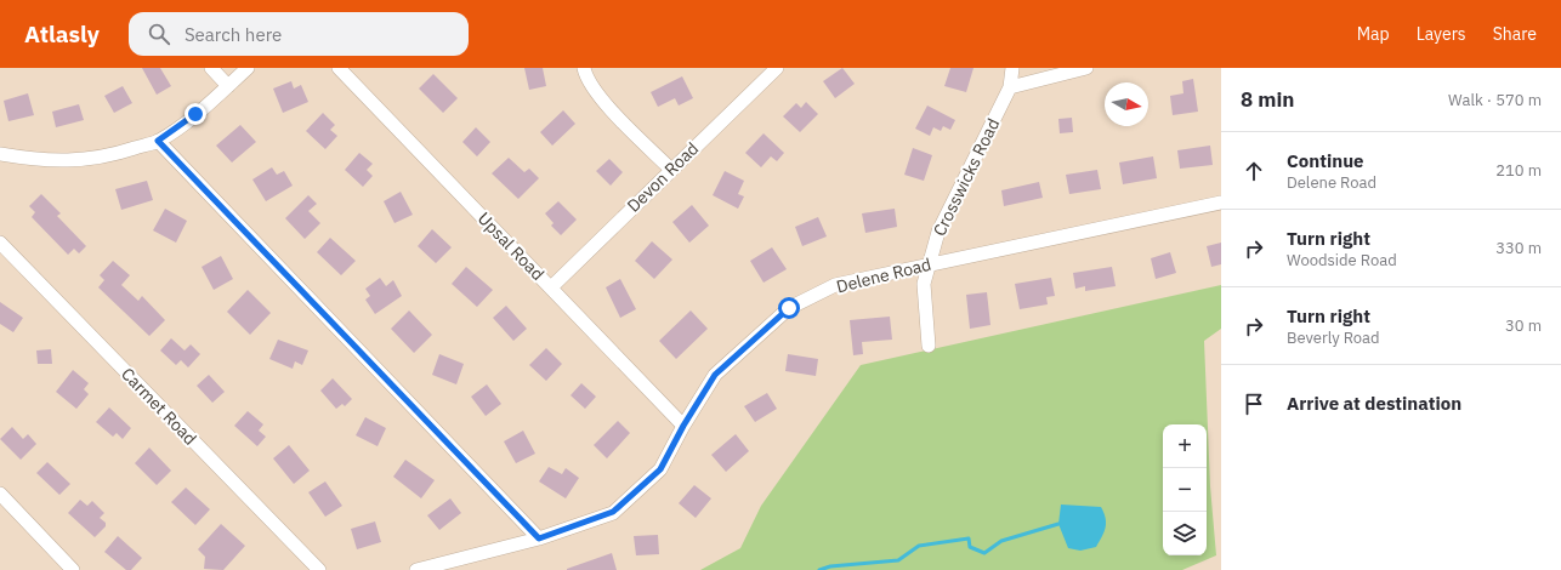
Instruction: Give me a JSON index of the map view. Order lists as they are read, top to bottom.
{
  "streets": {
    "street": [
      "Devon Road",
      "Crosswicks Road",
      "Upsal Road",
      "Delene Road",
      "Carmet Road"
    ]
  },
  "crossings": [
    ["Devon Road", "Upsal Road"],
    ["Crosswicks Road", "Delene Road"],
    ["Upsal Road", "Delene Road"]
  ],
  "north": "right",
  "page": {
    "header": "Atlasly",
    "search": "Search here",
    "nav": ["Map", "Layers", "Share"],
    "heading": ["8 min", "Walk · 570 m"],
    "list": [
      ["Continue", "Delene Road", "210 m"],
      ["Turn right", "Woodside Road", "330 m"],
      ["Turn right", "Beverly Road", "30 m"],
      "Arrive at destination"
    ],
    "map_buttons": ["+", "−"]
  }
}
